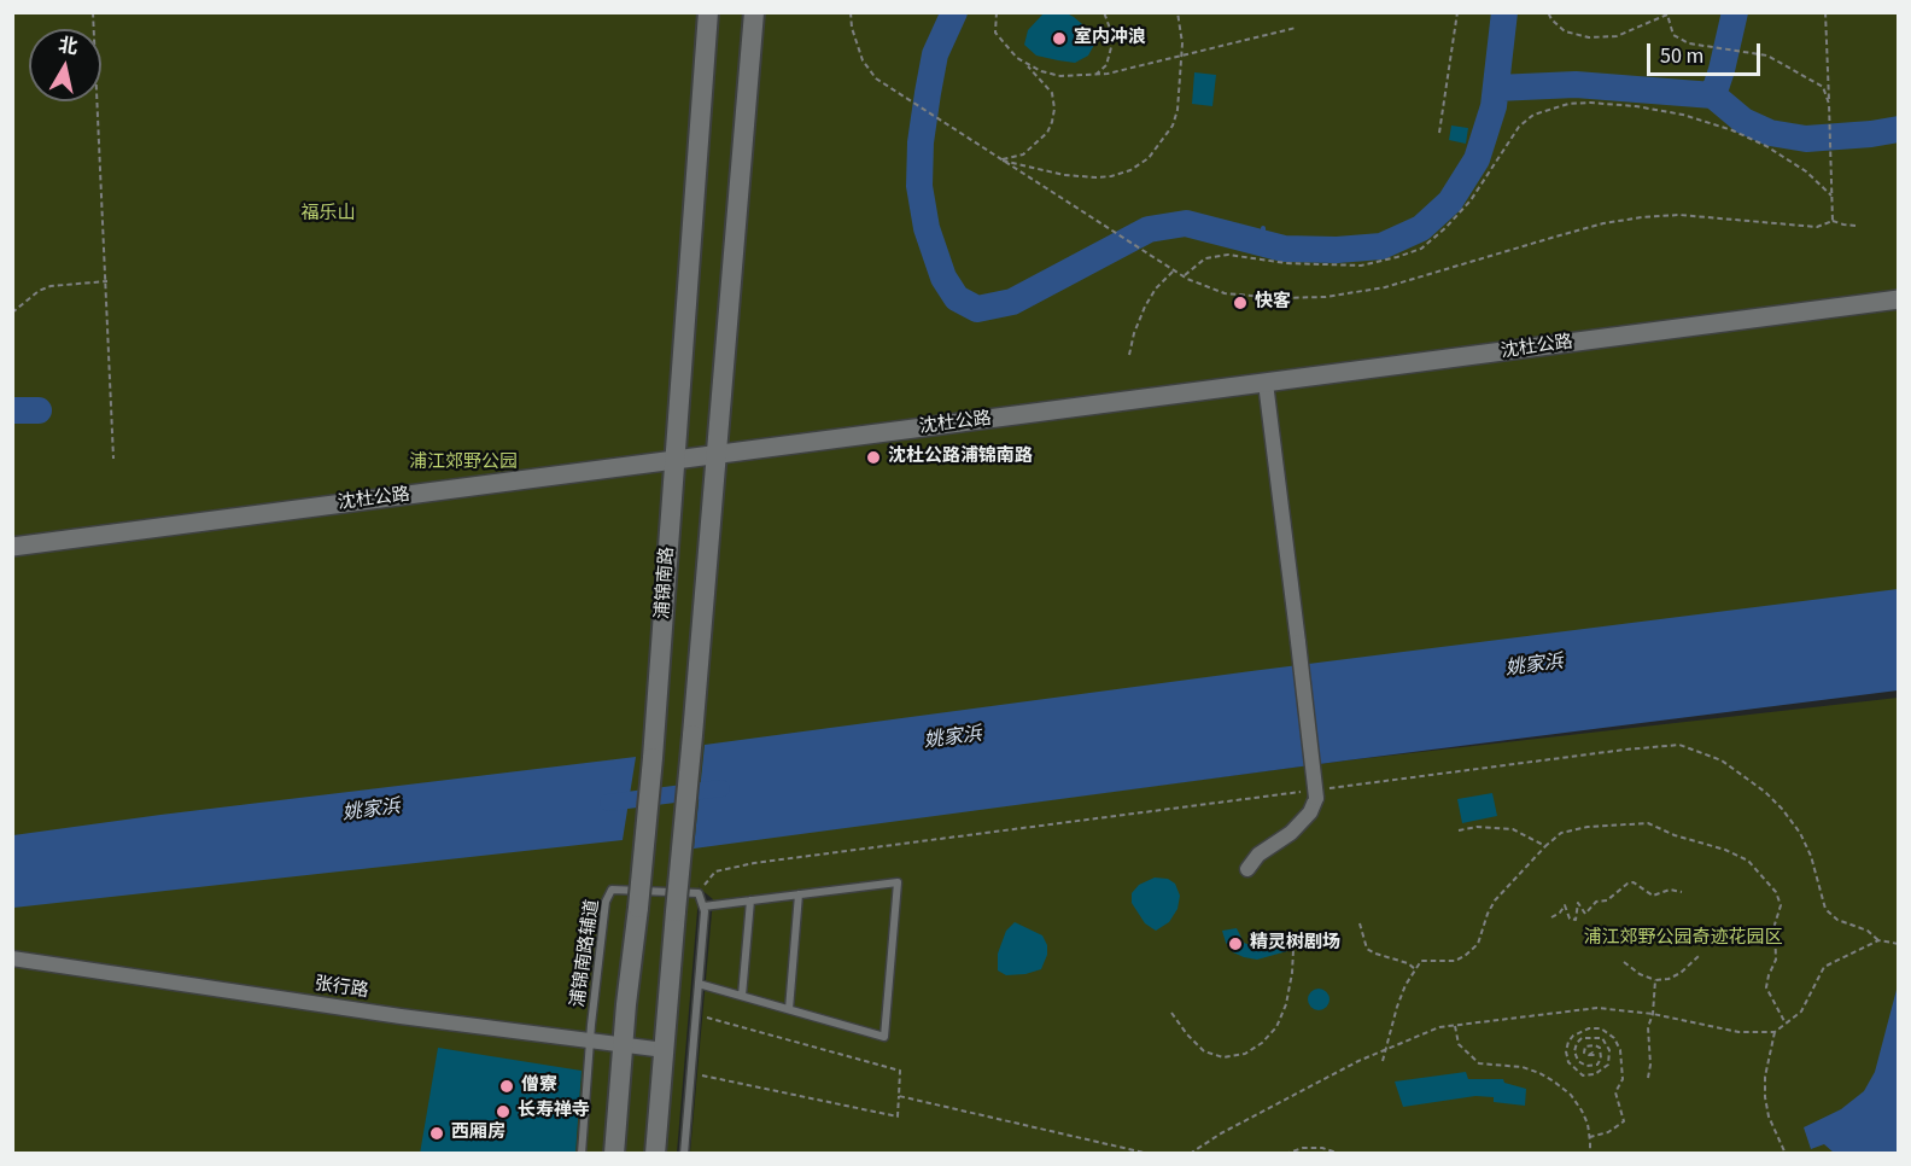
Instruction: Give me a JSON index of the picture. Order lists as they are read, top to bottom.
{
  "streets": {
    "main road": ["浦锦南路"],
    "street": ["沈杜公路", "张行路"],
    "lane": ["浦锦南路辅道"]
  },
  "crossings": [
    ["沈杜公路", "浦锦南路"],
    ["浦锦南路", "张行路"],
    ["浦锦南路辅道", "张行路"]
  ],
  "water": ["姚家浜"],
  "parks": ["福乐山", "浦江郊野公园", "浦江郊野公园奇迹花园区"],
  "places": [
    "室内冲浪",
    "快客",
    "沈杜公路浦锦南路",
    "精灵树剧场",
    "僧寮",
    "长寿禅寺",
    "西厢房"
  ],
  "scale_bar": "50 m",
  "north": "top"
}
